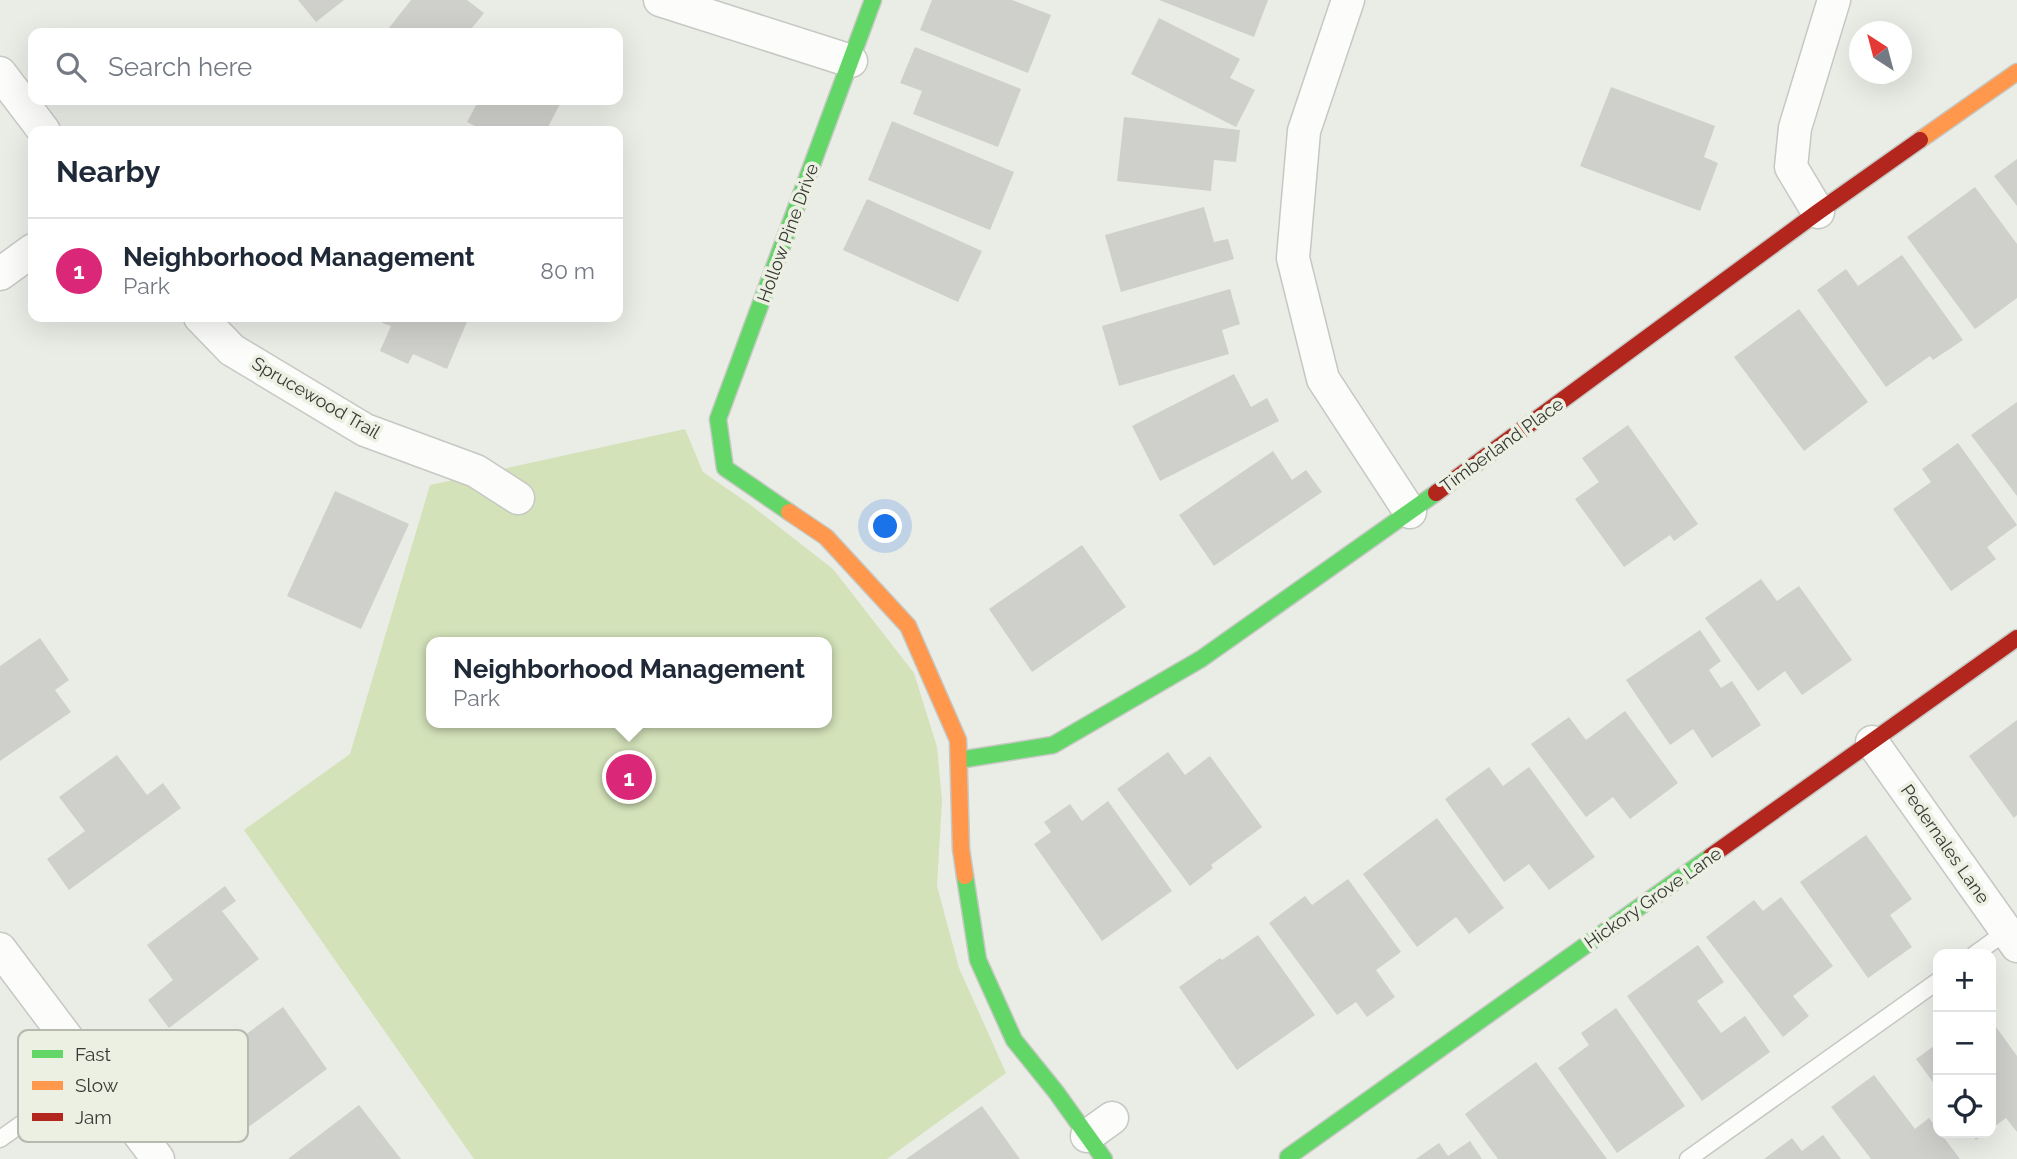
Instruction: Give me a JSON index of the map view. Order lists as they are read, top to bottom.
{
  "streets": {
    "street": [
      "Hollow Pine Drive",
      "Sprucewood Trail",
      "Timberland Place",
      "Pedernales Lane",
      "Hickory Grove Lane"
    ]
  },
  "crossings": [
    ["Hollow Pine Drive", "Timberland Place"],
    ["Pedernales Lane", "Hickory Grove Lane"]
  ],
  "legend": ["Fast", "Slow", "Jam"],
  "north": "top left",
  "page": {
    "search": "Search here",
    "heading": "Nearby",
    "list": [
      {
        "mark": "1",
        "name": "Neighborhood Management",
        "note": "Park",
        "value": "80 m"
      }
    ],
    "popup": ["Neighborhood Management", "Park"],
    "pins": "1",
    "map_buttons": ["+", "−"]
  }
}
